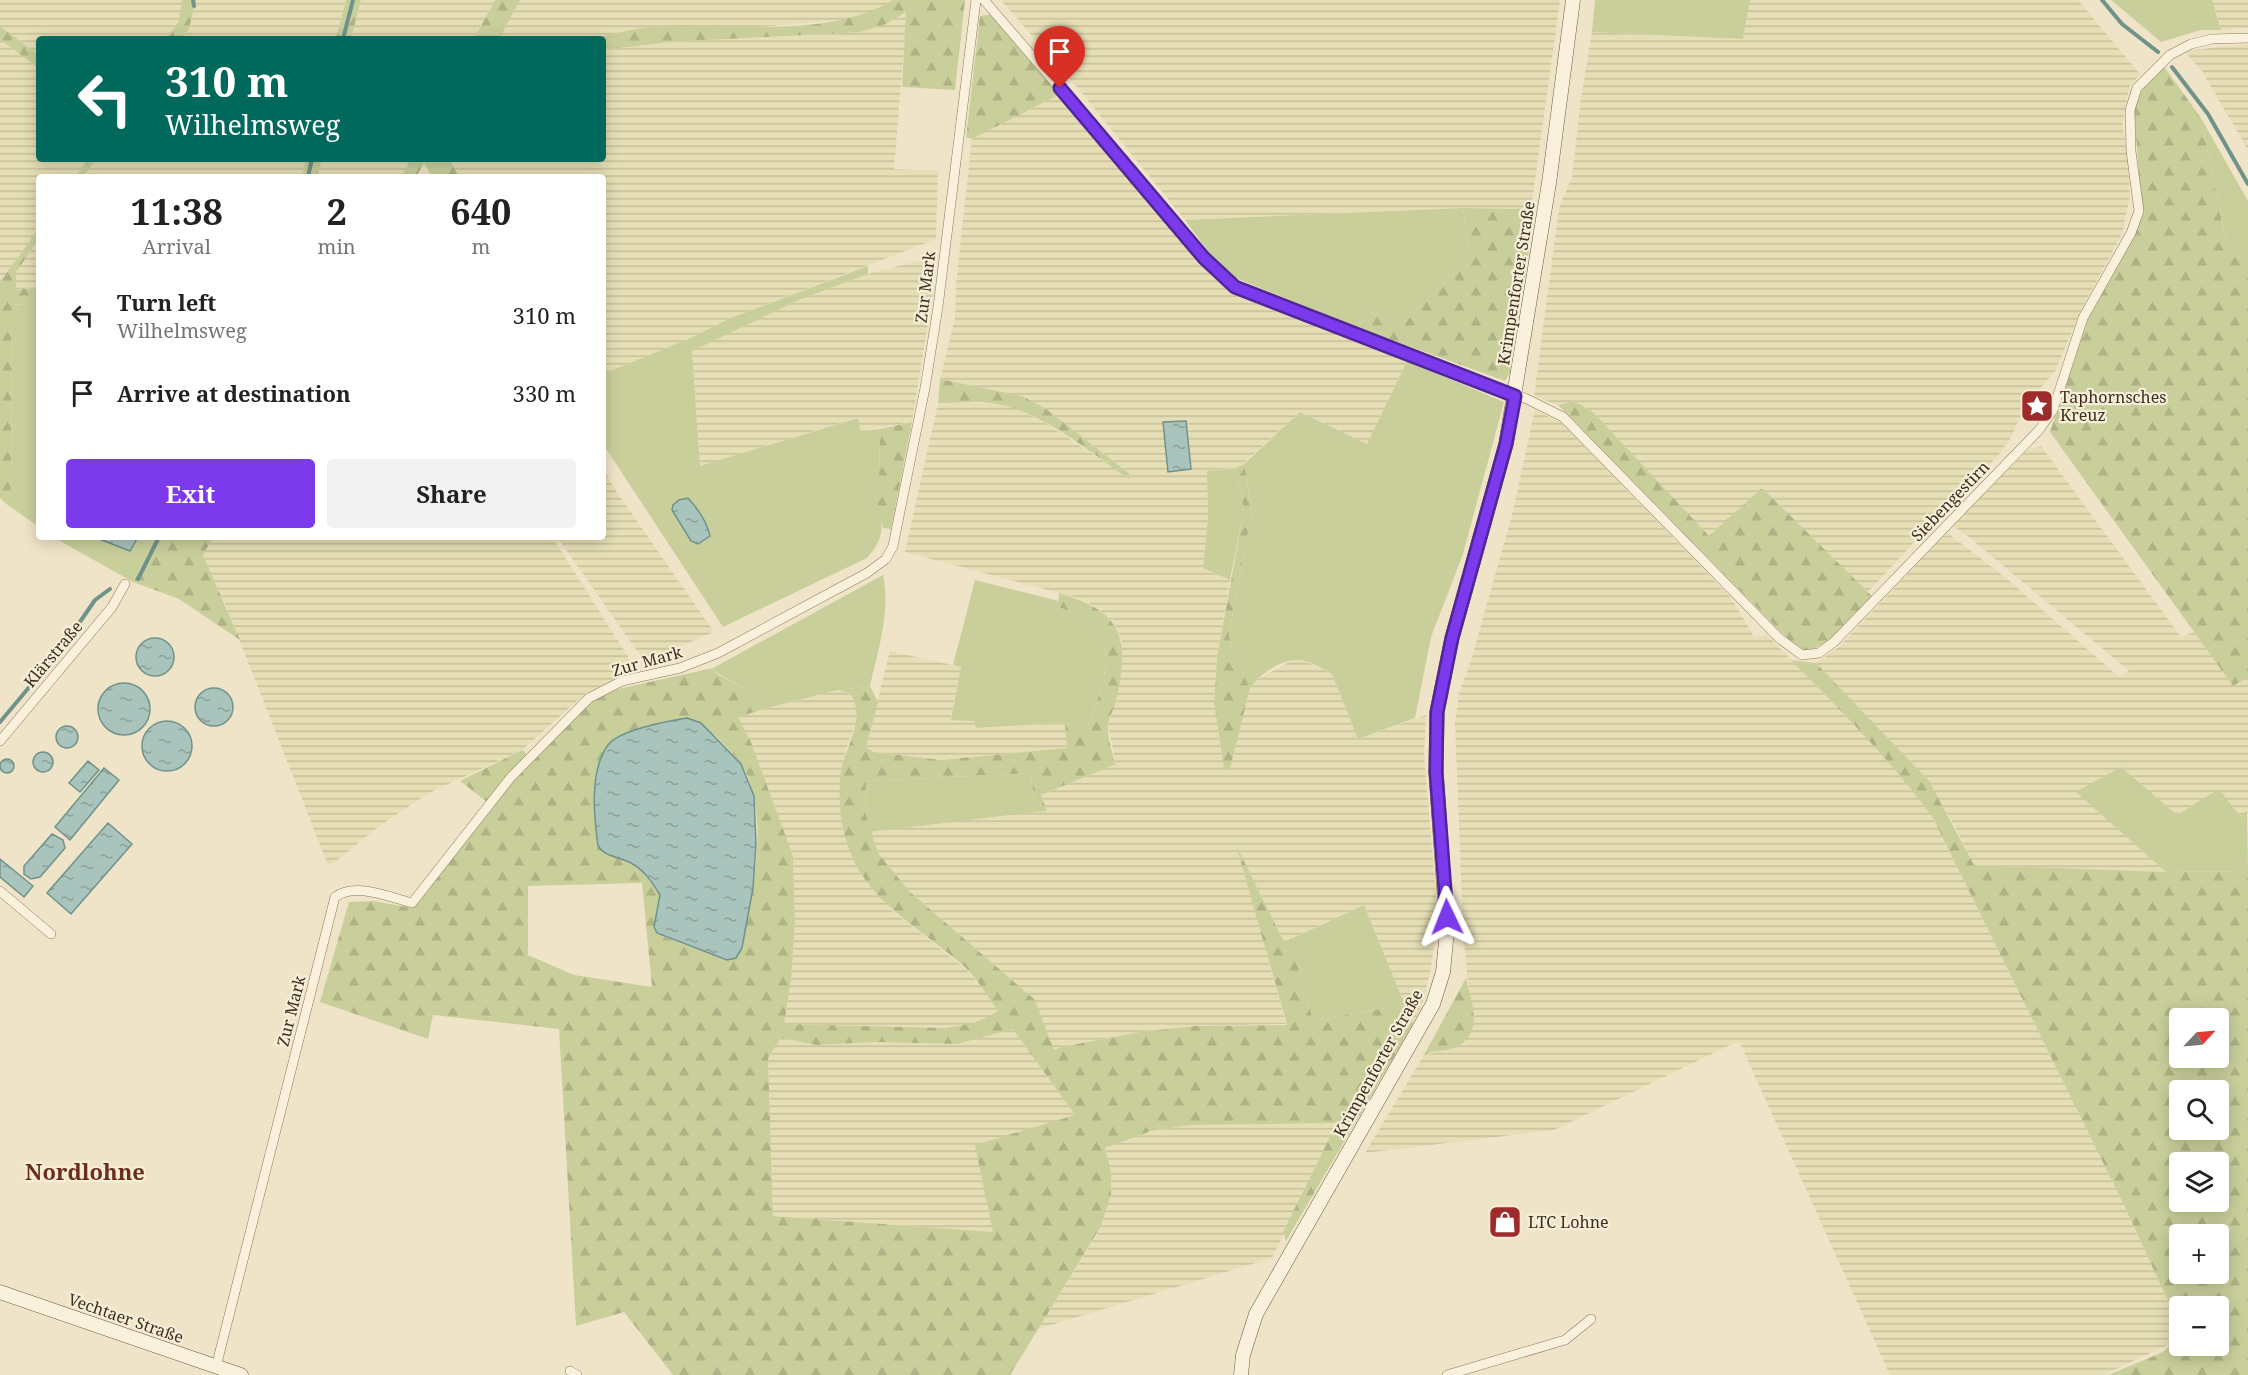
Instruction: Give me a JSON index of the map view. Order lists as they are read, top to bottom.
{
  "streets": {
    "street": [
      "Krimpenforter Straße",
      "Zur Mark",
      "Siebengestirn",
      "Klärstraße",
      "Vechtaer Straße"
    ]
  },
  "crossings": [
    ["Krimpenforter Straße", "Siebengestirn"],
    ["Zur Mark", "Vechtaer Straße"]
  ],
  "districts": ["Nordlohne"],
  "places": {
    "place": ["Taphornsches Kreuz"],
    "shop": ["LTC Lohne"]
  },
  "north": "top right",
  "page": {
    "turn": ["310 m", "Wilhelmsweg"],
    "eta": [
      "11:38",
      "Arrival",
      "2",
      "min",
      "640",
      "m"
    ],
    "list": [
      {
        "name": "Turn left",
        "note": "Wilhelmsweg",
        "value": "310 m"
      },
      {
        "name": "Arrive at destination",
        "value": "330 m"
      }
    ],
    "buttons": ["Exit", "Share"],
    "map_buttons": ["+", "−"]
  }
}
